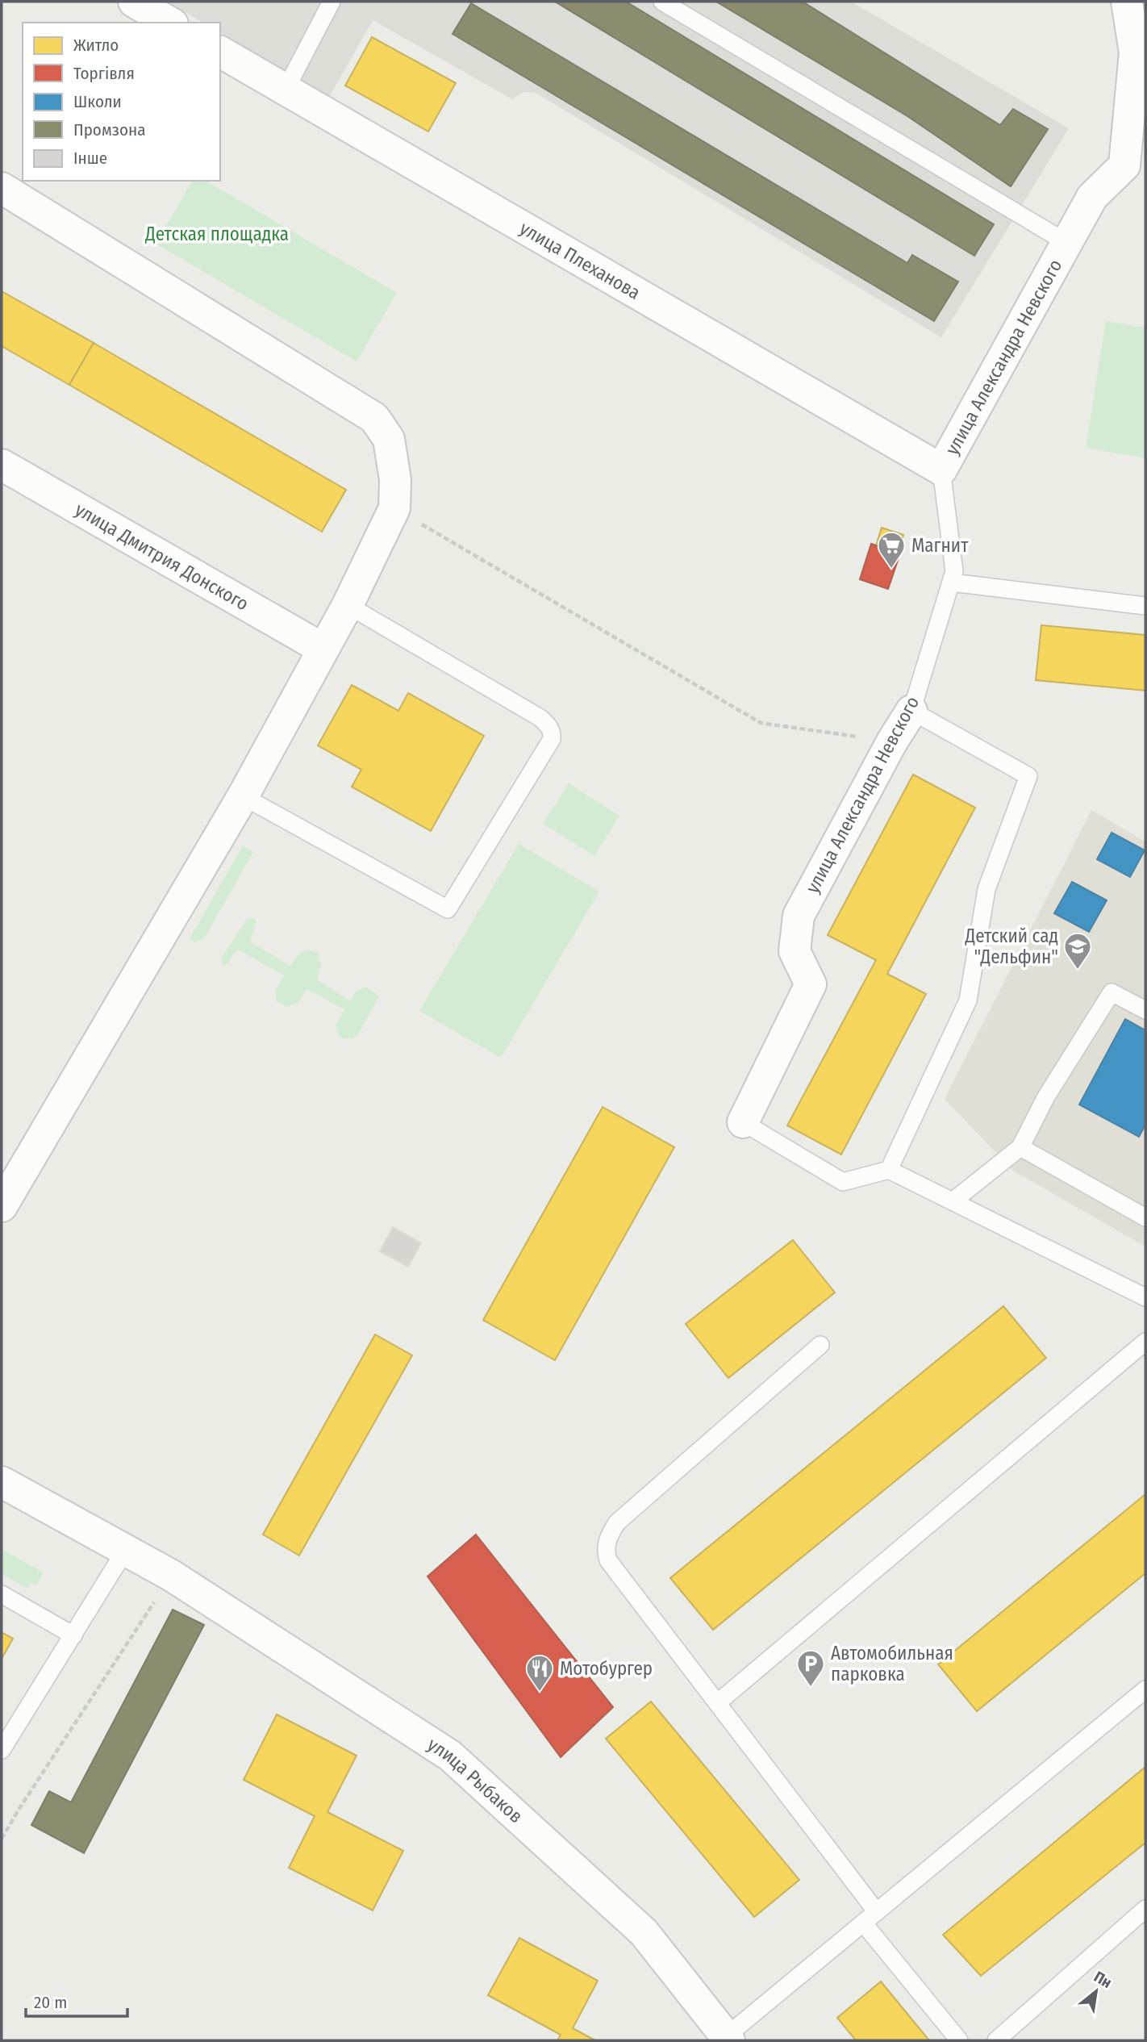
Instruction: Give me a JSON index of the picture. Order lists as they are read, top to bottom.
{
  "streets": {
    "street": [
      "улица Плеханова",
      "улица Александра Невского",
      "улица Дмитрия Донского",
      "улица Рыбаков"
    ]
  },
  "crossings": [
    ["улица Плеханова", "улица Александра Невского"]
  ],
  "parks": ["Детская площадка"],
  "places": {
    "supermarket": ["Магнит"],
    "school or university": ["Детский сад \"Дельфин\""],
    "parking": ["Автомобильная парковка"],
    "restaurant": ["Мотобургер"]
  },
  "legend": [
    "Житло",
    "Торгівля",
    "Школи",
    "Промзона",
    "Інше"
  ],
  "scale_bar": "20 m",
  "north": "top right"
}
